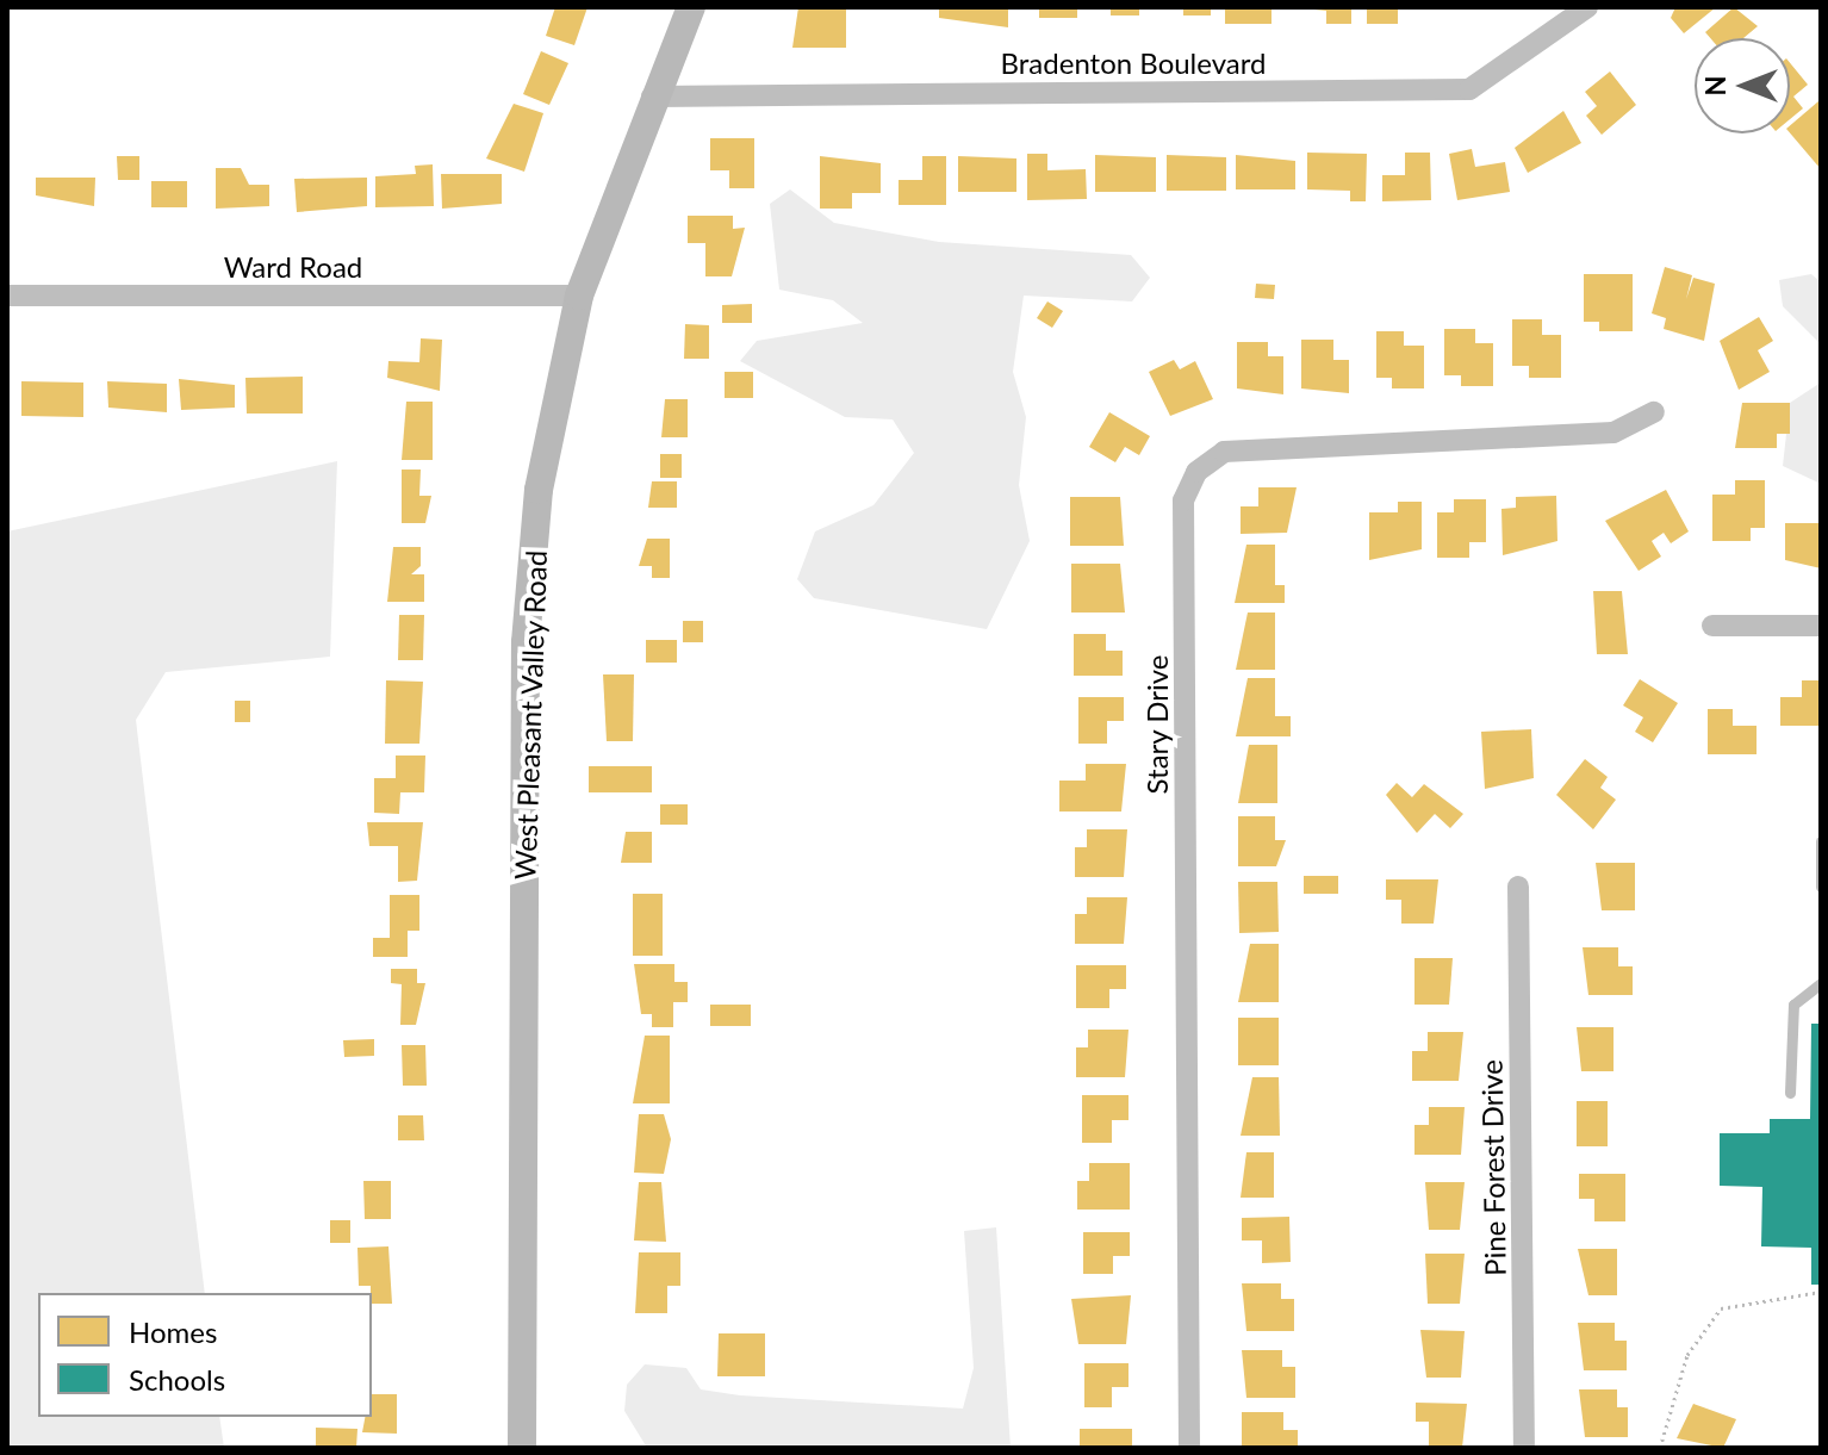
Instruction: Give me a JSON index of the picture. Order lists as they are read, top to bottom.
{
  "streets": {
    "main road": ["West Pleasant Valley Road"],
    "street": [
      "Bradenton Boulevard",
      "Ward Road",
      "Stary Drive",
      "Pine Forest Drive"
    ]
  },
  "crossings": [
    ["Bradenton Boulevard", "West Pleasant Valley Road"],
    ["Ward Road", "West Pleasant Valley Road"]
  ],
  "legend": ["Homes", "Schools"],
  "north": "left"
}
